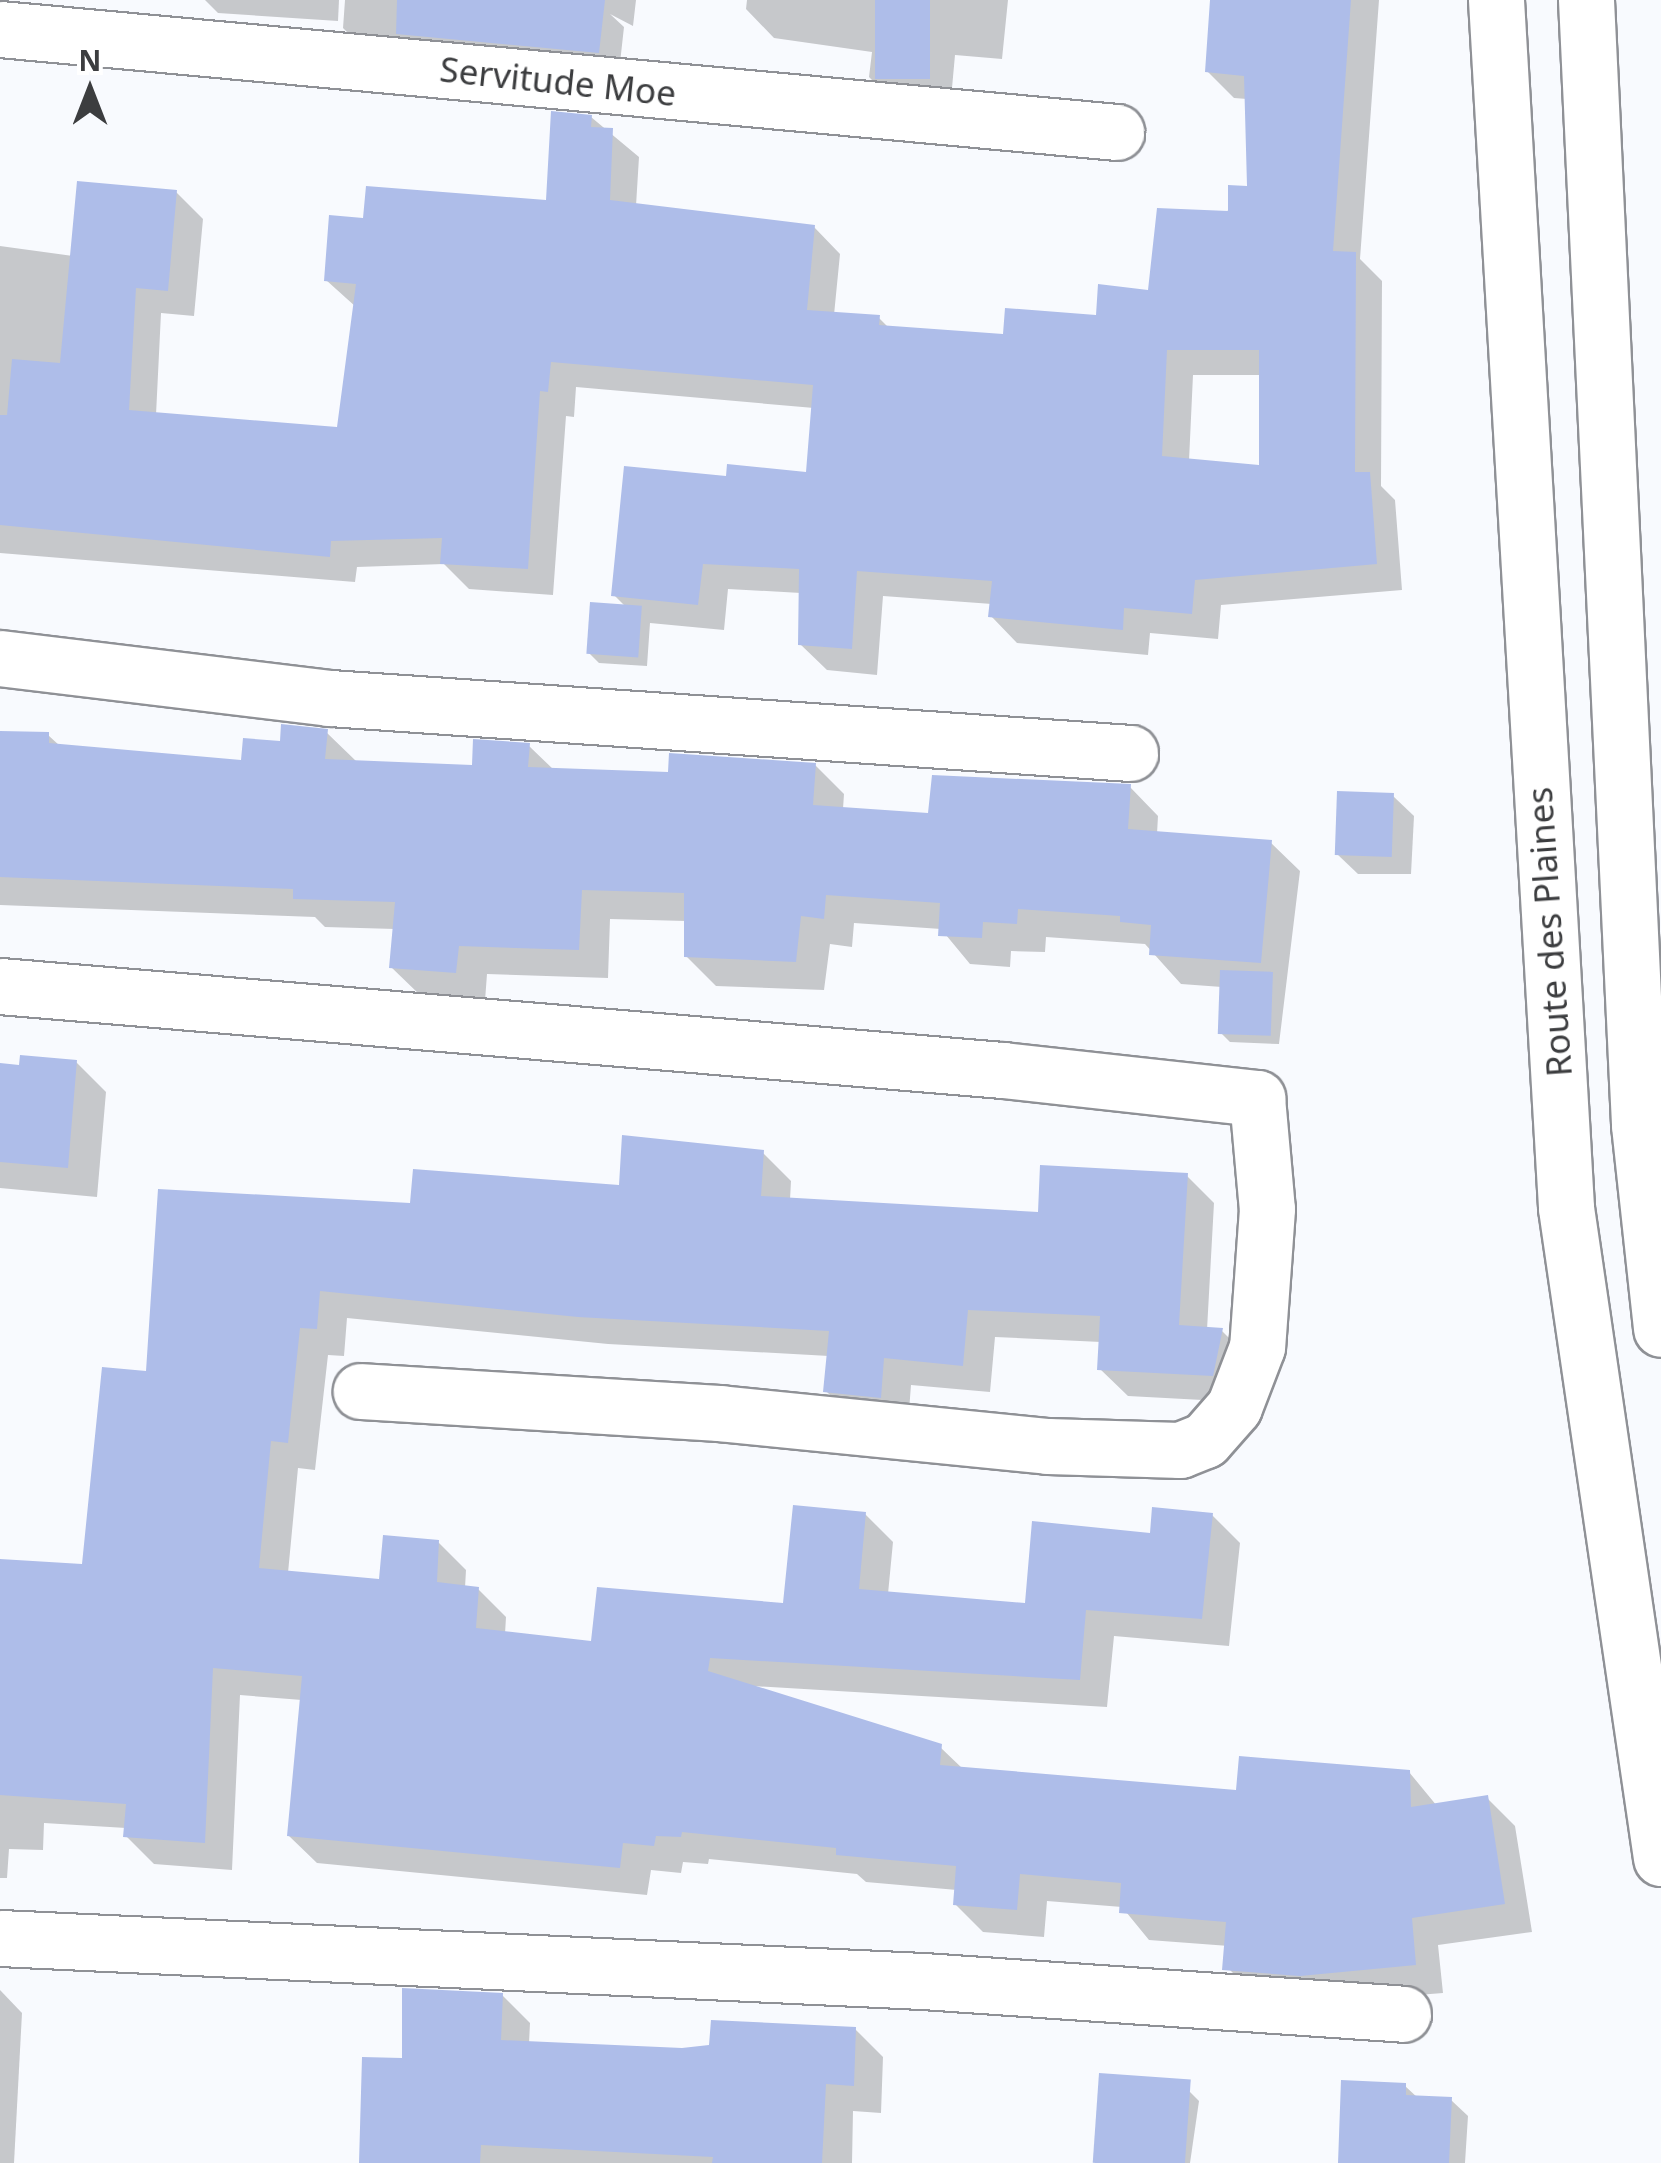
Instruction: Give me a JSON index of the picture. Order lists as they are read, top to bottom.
{
  "streets": {
    "main road": ["Servitude Moe", "Route des Plaines"]
  },
  "north": "top"
}
